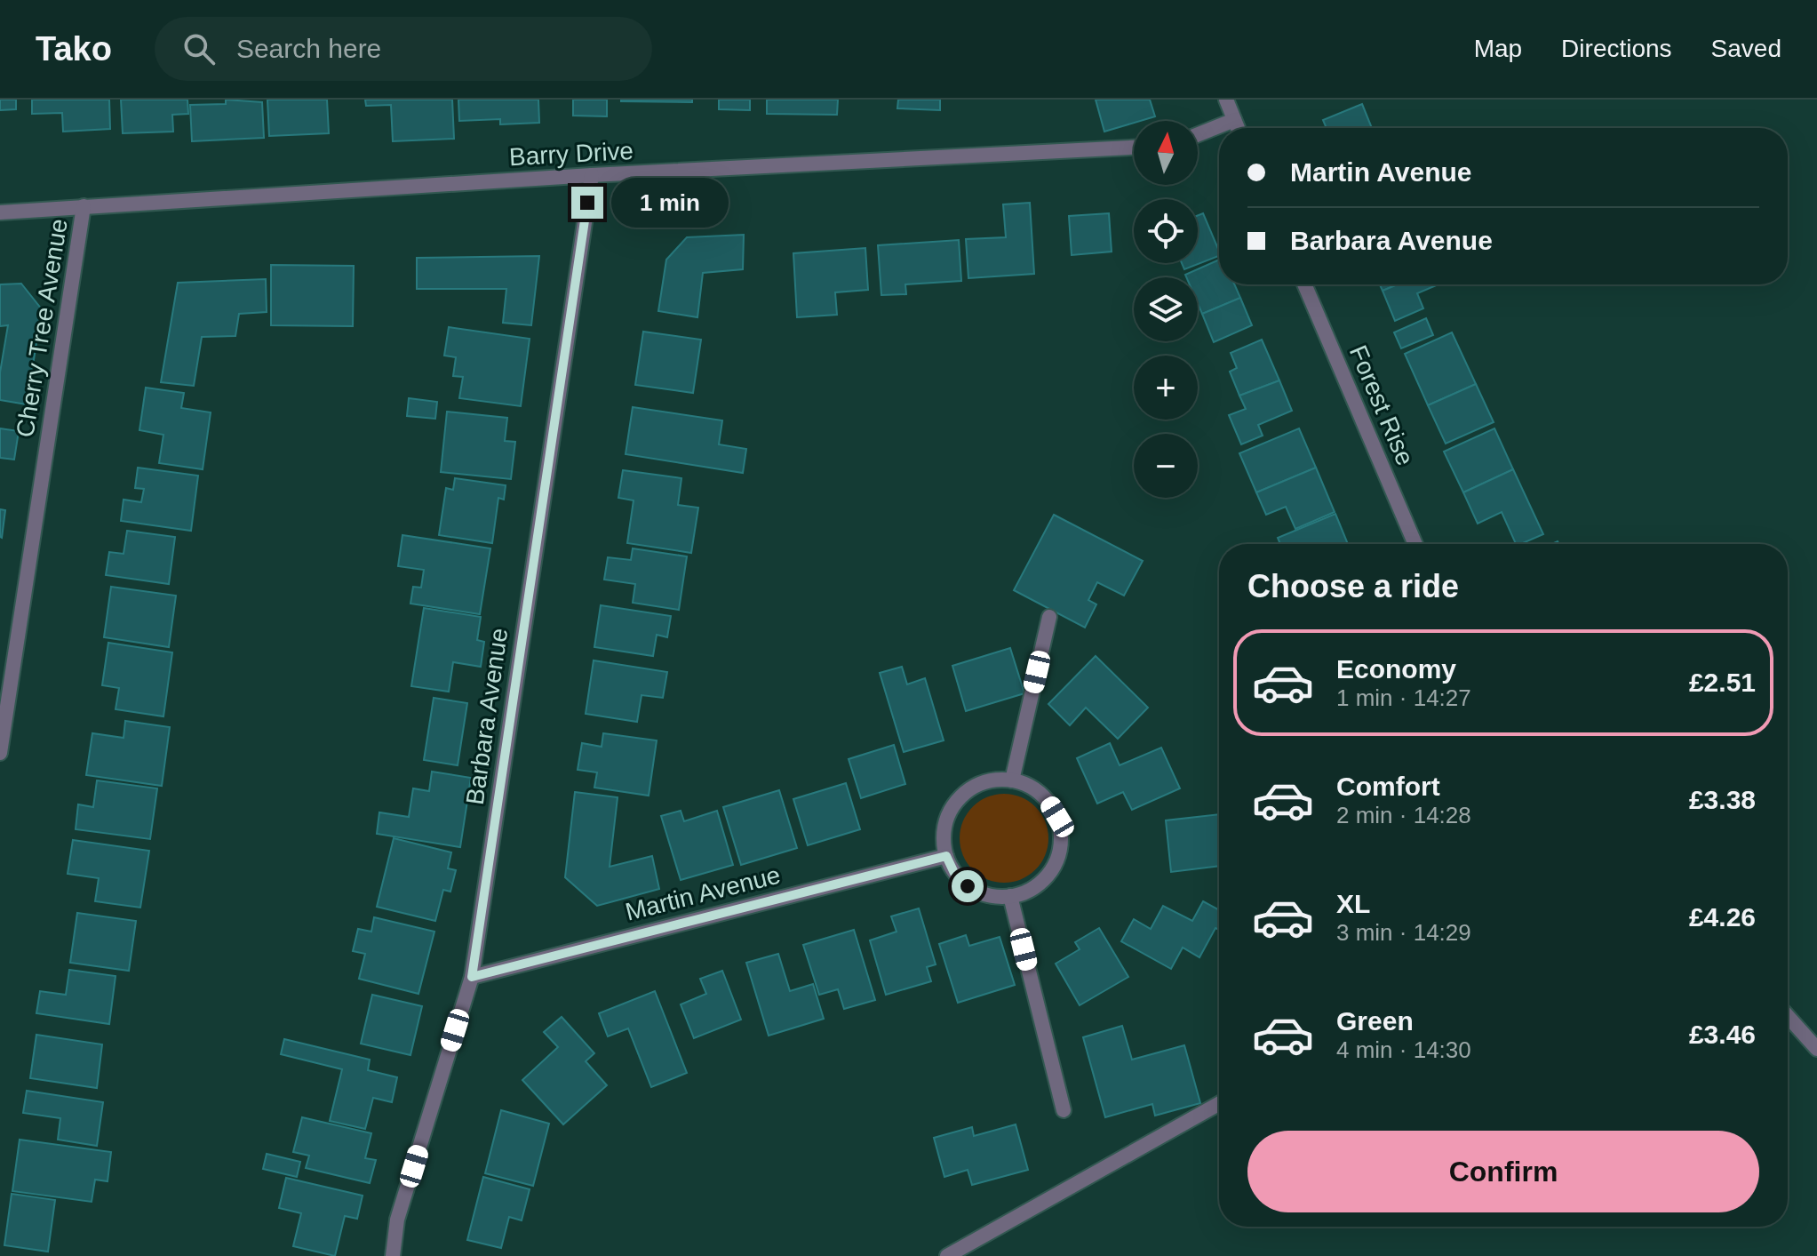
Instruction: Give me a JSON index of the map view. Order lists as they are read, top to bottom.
{
  "streets": {
    "street": [
      "Barry Drive",
      "Cherry Tree Avenue",
      "Forest Rise",
      "Barbara Avenue",
      "Martin Avenue"
    ]
  },
  "crossings": [
    ["Barry Drive", "Cherry Tree Avenue"],
    ["Barry Drive", "Barbara Avenue"],
    ["Barbara Avenue", "Martin Avenue"]
  ],
  "north": "top",
  "page": {
    "header": "Tako",
    "search": "Search here",
    "nav": ["Map", "Directions", "Saved"],
    "map_buttons": ["+", "−"],
    "banner": ["Martin Avenue", "Barbara Avenue"],
    "bubble": "1 min",
    "heading": "Choose a ride",
    "list": [
      {
        "name": "Economy",
        "note": "1 min · 14:27",
        "value": "£2.51"
      },
      {
        "name": "Comfort",
        "note": "2 min · 14:28",
        "value": "£3.38"
      },
      {
        "name": "XL",
        "note": "3 min · 14:29",
        "value": "£4.26"
      },
      {
        "name": "Green",
        "note": "4 min · 14:30",
        "value": "£3.46"
      }
    ],
    "buttons": "Confirm"
  }
}
